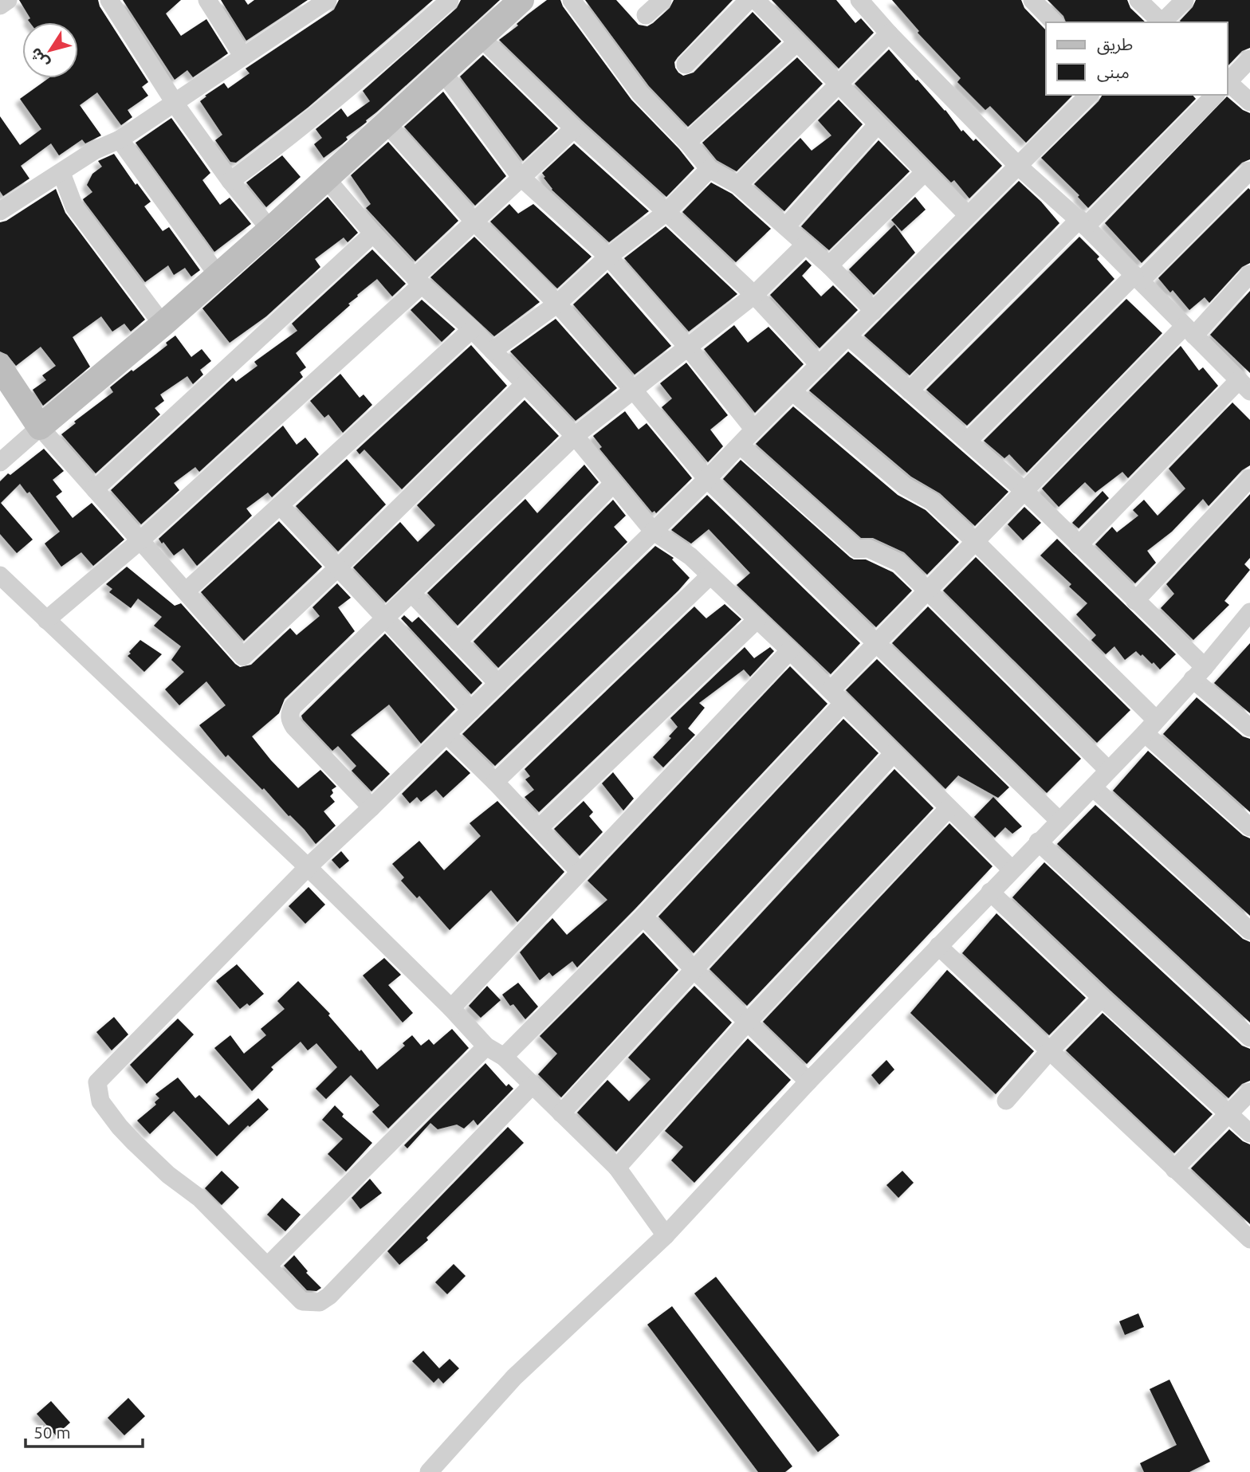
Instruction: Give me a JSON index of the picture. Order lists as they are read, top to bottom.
{
  "legend": ["طريق", "مبنى"],
  "scale_bar": "50 m",
  "north": "bottom left"
}
